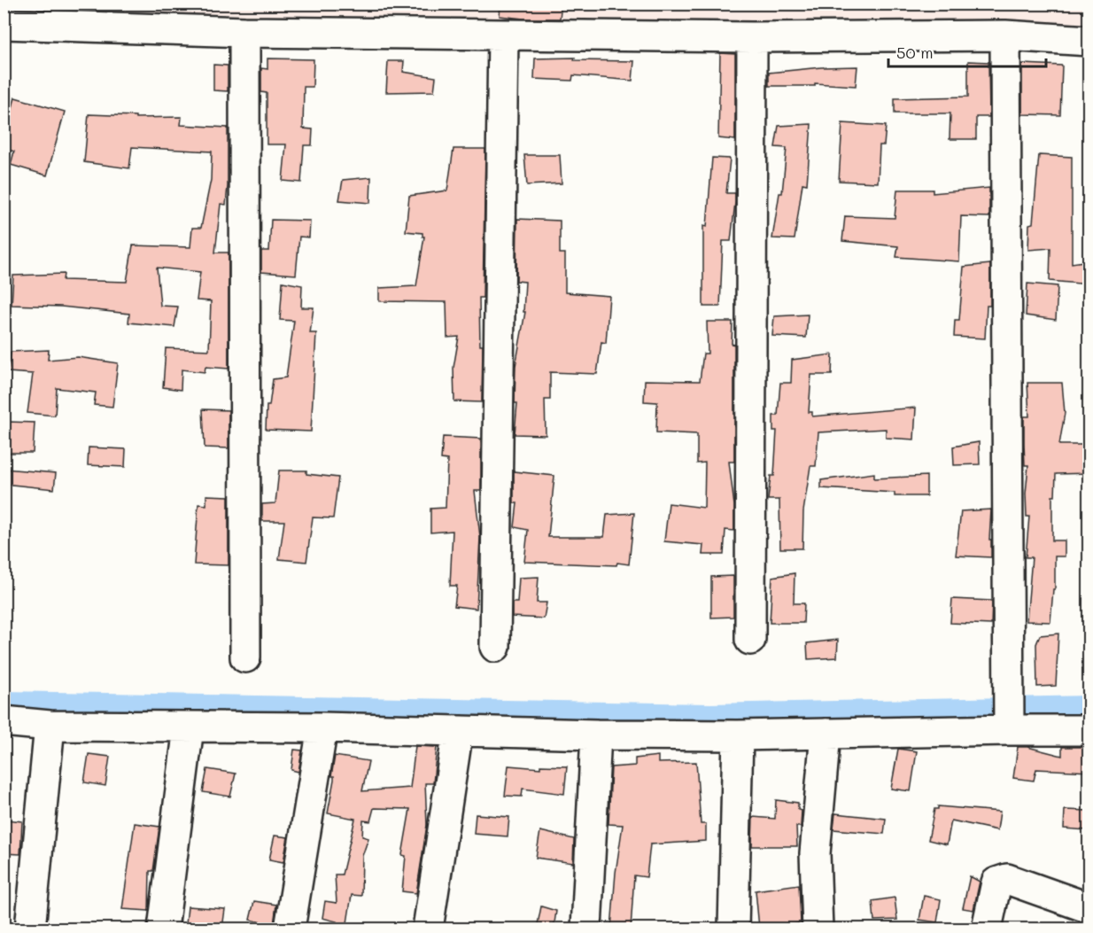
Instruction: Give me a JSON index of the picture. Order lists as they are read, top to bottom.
{
  "scale_bar": "50 m"
}
